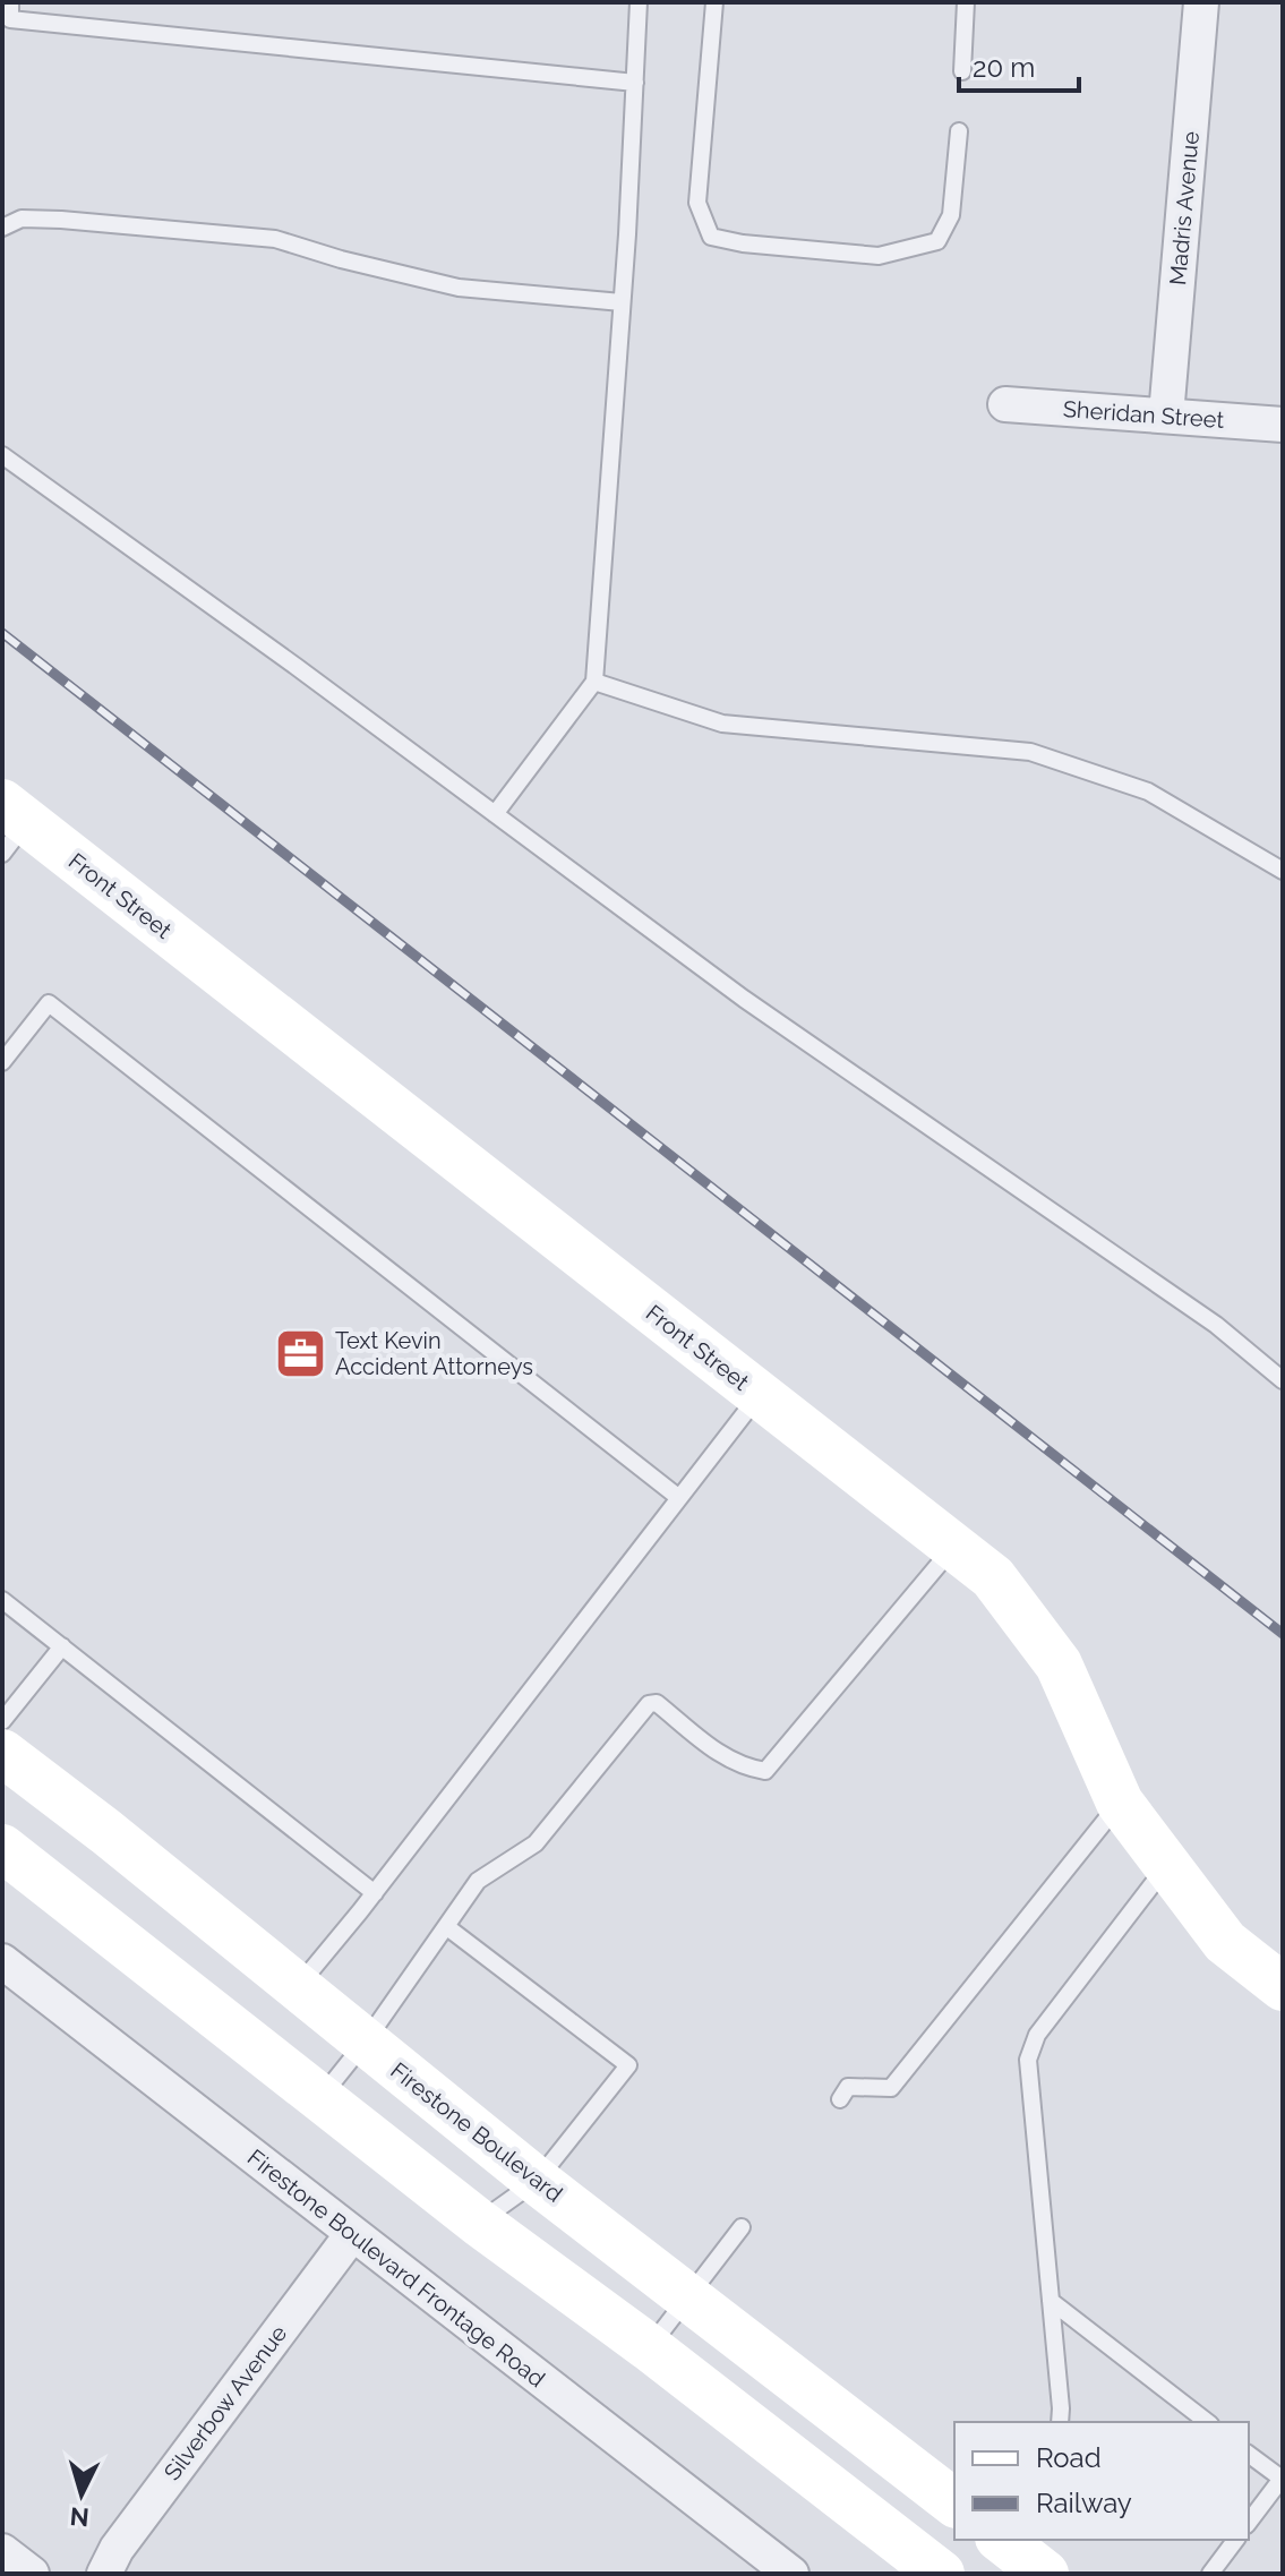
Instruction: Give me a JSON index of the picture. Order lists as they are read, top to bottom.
{
  "streets": {
    "street": [
      "Madris Avenue",
      "Sheridan Street",
      "Front Street",
      "Firestone Boulevard",
      "Firestone Boulevard Frontage Road",
      "Silverbow Avenue"
    ]
  },
  "crossings": [
    ["Madris Avenue", "Sheridan Street"],
    ["Firestone Boulevard Frontage Road", "Silverbow Avenue"]
  ],
  "places": {
    "office": ["Text Kevin Accident Attorneys"]
  },
  "legend": ["Road", "Railway"],
  "scale_bar": "20 m",
  "north": "bottom"
}
